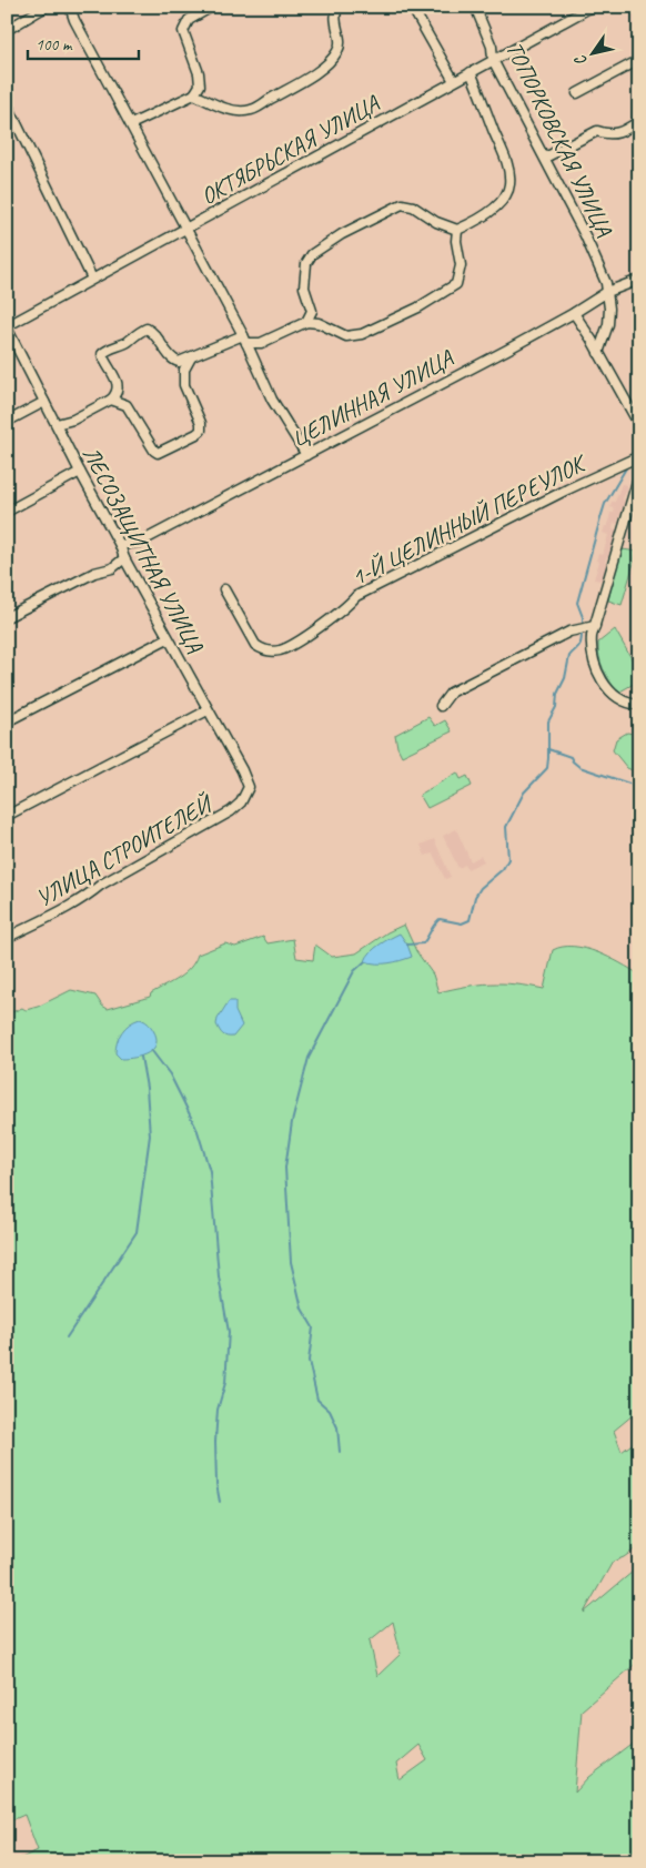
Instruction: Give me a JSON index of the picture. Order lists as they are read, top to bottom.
{
  "streets": {
    "street": [
      "ТОПОРКОВСКАЯ УЛИЦА",
      "ОКТЯБРЬСКАЯ УЛИЦА",
      "ЦЕЛИННАЯ УЛИЦА",
      "1-Й ЦЕЛИННЫЙ ПЕРЕУЛОК",
      "ЛЕСОЗАЩИТНАЯ УЛИЦА",
      "УЛИЦА СТРОИТЕЛЕЙ"
    ]
  },
  "crossings": [
    ["ТОПОРКОВСКАЯ УЛИЦА", "ОКТЯБРЬСКАЯ УЛИЦА"],
    ["ТОПОРКОВСКАЯ УЛИЦА", "ЦЕЛИННАЯ УЛИЦА"],
    ["ОКТЯБРЬСКАЯ УЛИЦА", "ЛЕСОЗАЩИТНАЯ УЛИЦА"],
    ["ЦЕЛИННАЯ УЛИЦА", "ЛЕСОЗАЩИТНАЯ УЛИЦА"],
    ["ЛЕСОЗАЩИТНАЯ УЛИЦА", "УЛИЦА СТРОИТЕЛЕЙ"]
  ],
  "scale_bar": "100 m",
  "north": "bottom left"
}
